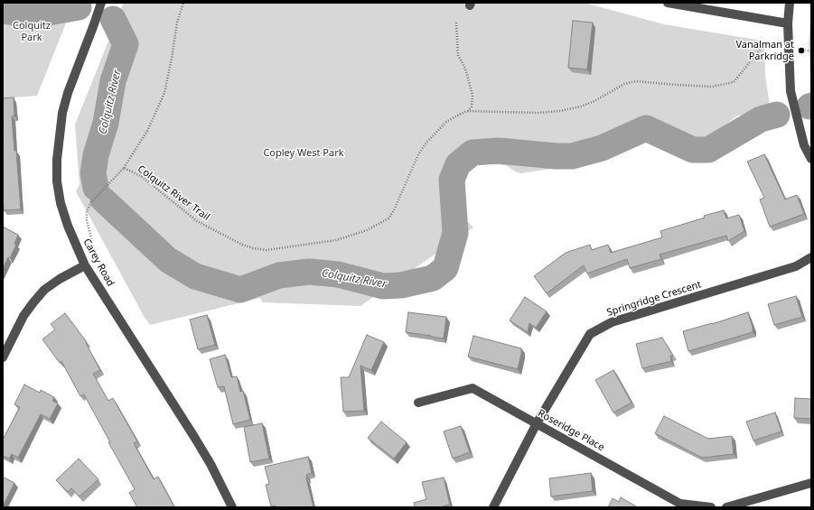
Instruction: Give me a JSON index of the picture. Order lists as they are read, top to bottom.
{
  "streets": {
    "street": ["Carey Road", "Springridge Crescent", "Roseridge Place"],
    "path": ["Colquitz River Trail"]
  },
  "crossings": [
    ["Colquitz River Trail", "Carey Road"],
    ["Springridge Crescent", "Roseridge Place"]
  ],
  "water": ["Colquitz River"],
  "parks": ["Colquitz Park", "Copley West Park"],
  "places": ["Vanalman at Parkridge"]
}
